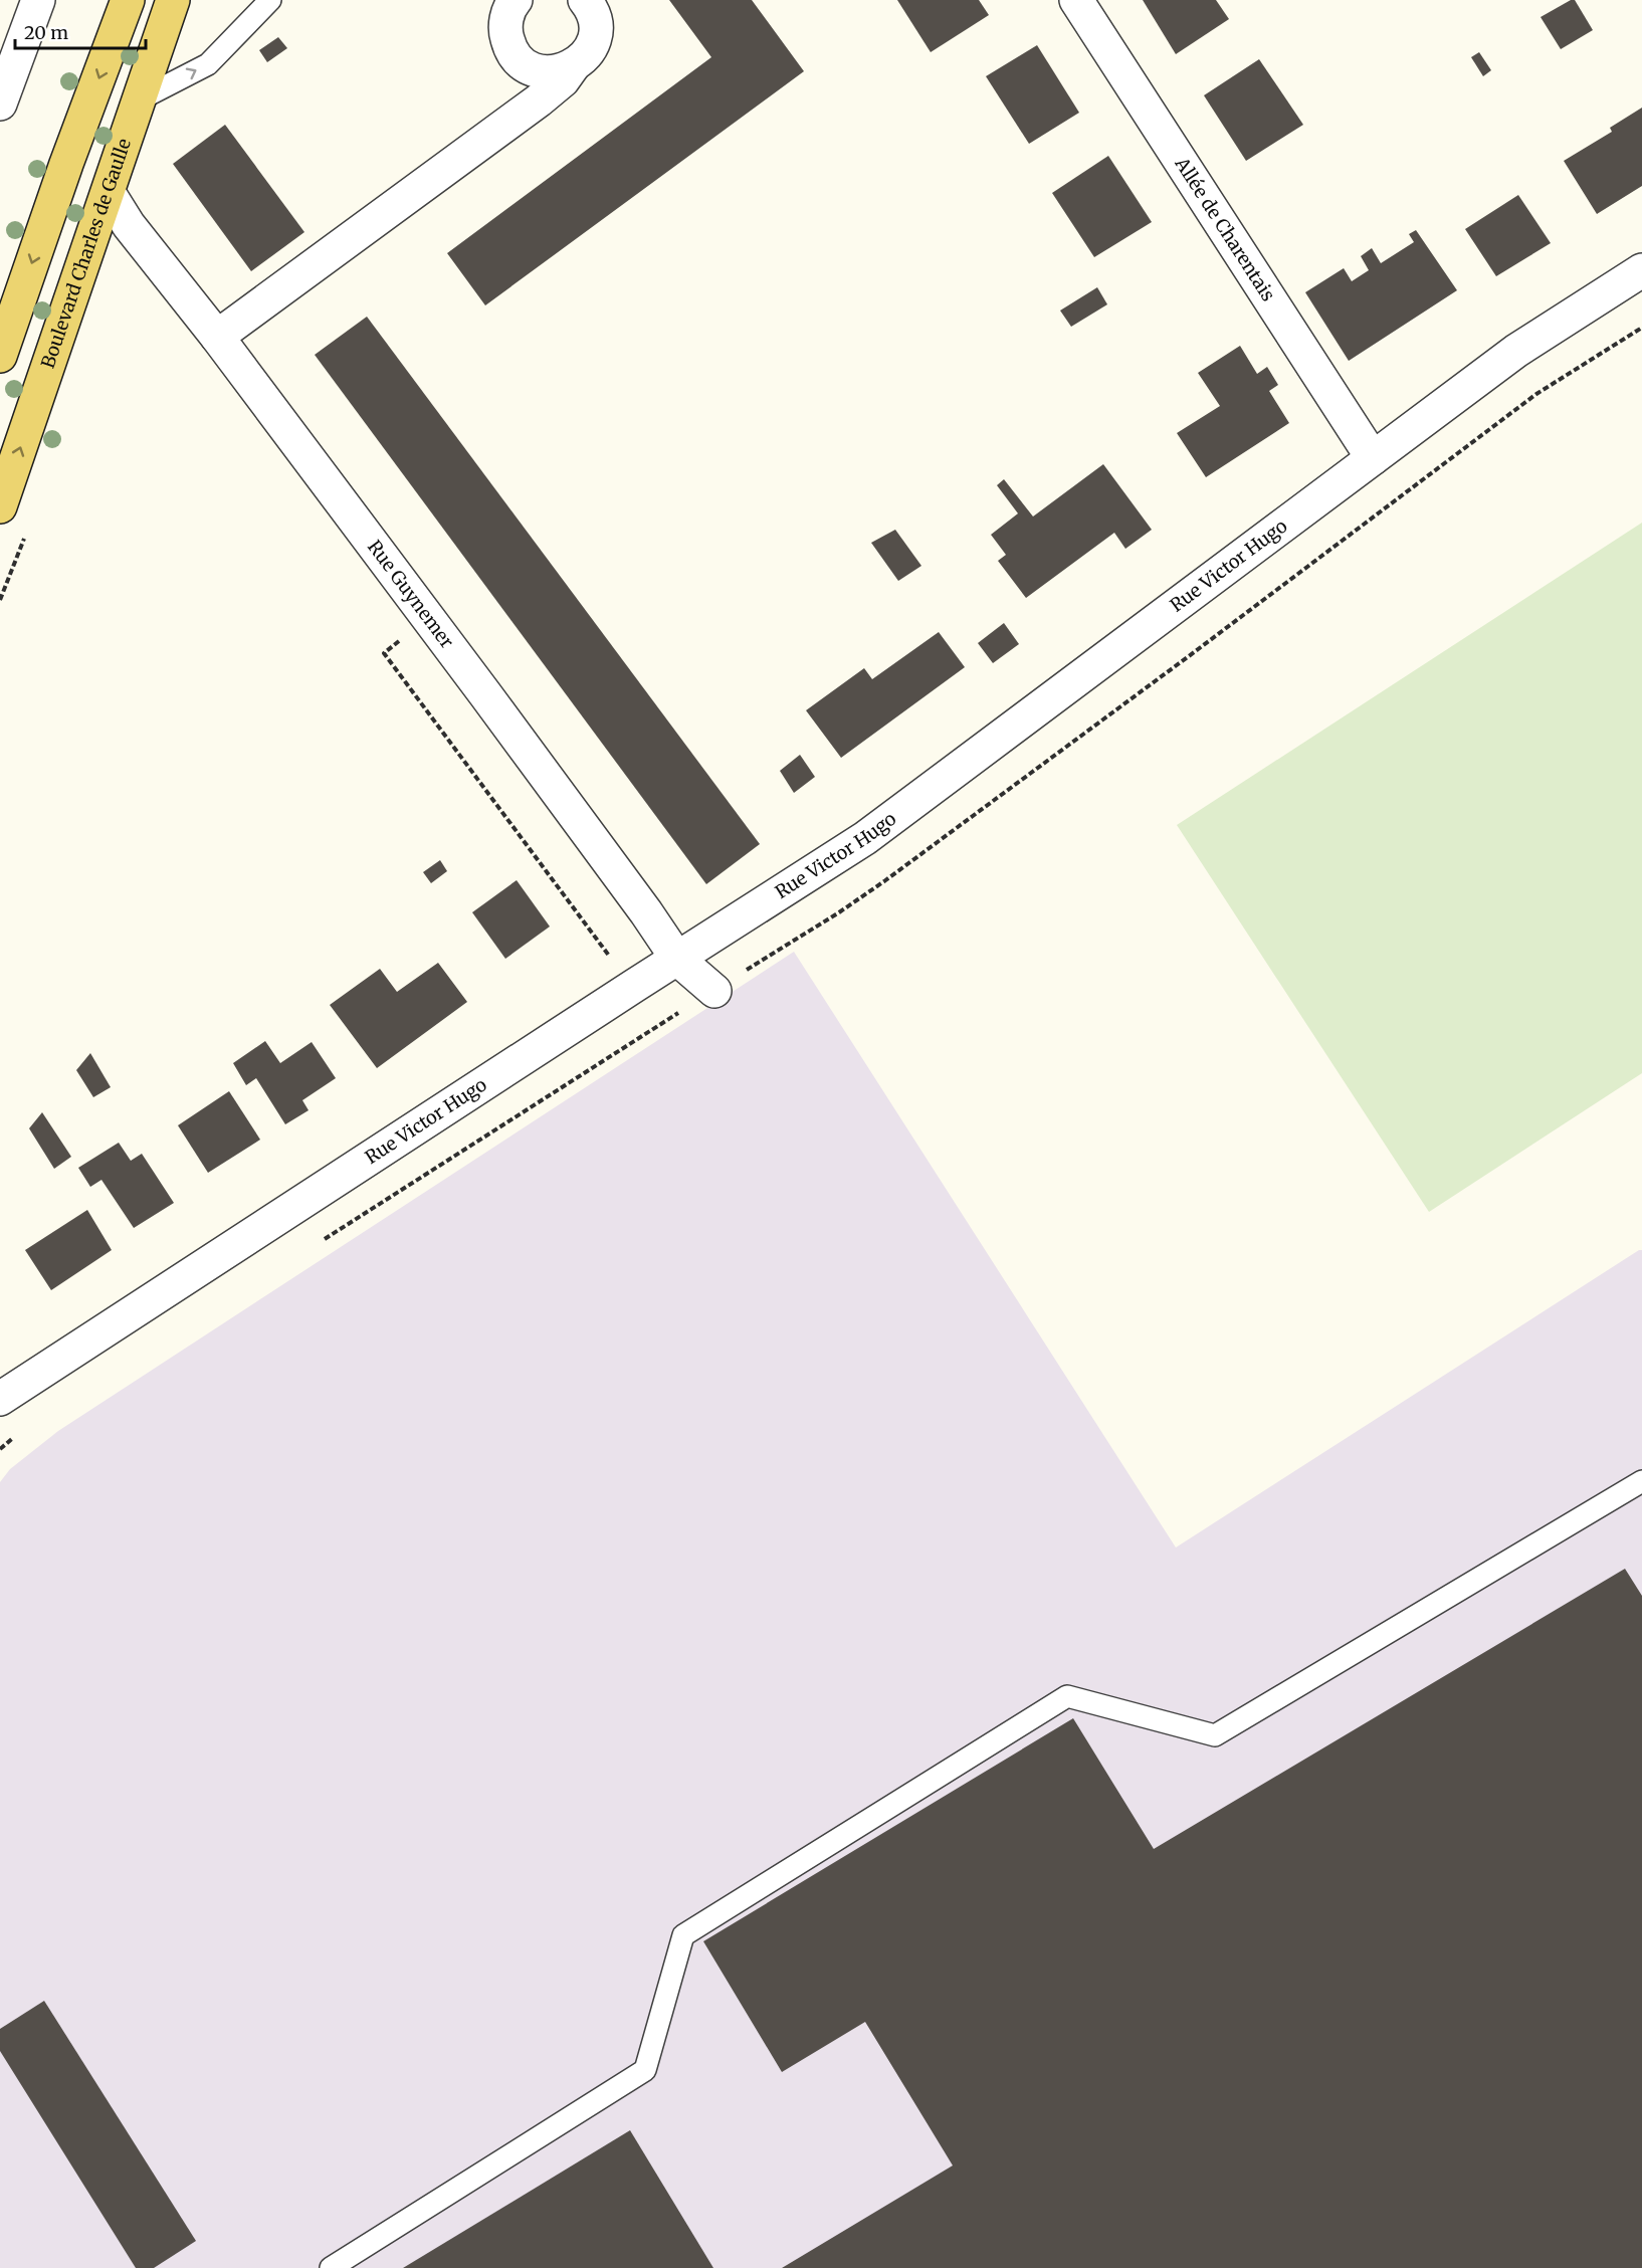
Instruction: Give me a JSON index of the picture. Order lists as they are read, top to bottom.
{
  "streets": {
    "main road": ["Boulevard Charles de Gaulle"],
    "street": ["Allée de Charentais", "Rue Victor Hugo", "Rue Guynemer"]
  },
  "crossings": [
    ["Allée de Charentais", "Rue Victor Hugo"],
    ["Boulevard Charles de Gaulle", "Rue Guynemer"],
    ["Rue Victor Hugo", "Rue Guynemer"]
  ],
  "scale_bar": "20 m"
}
